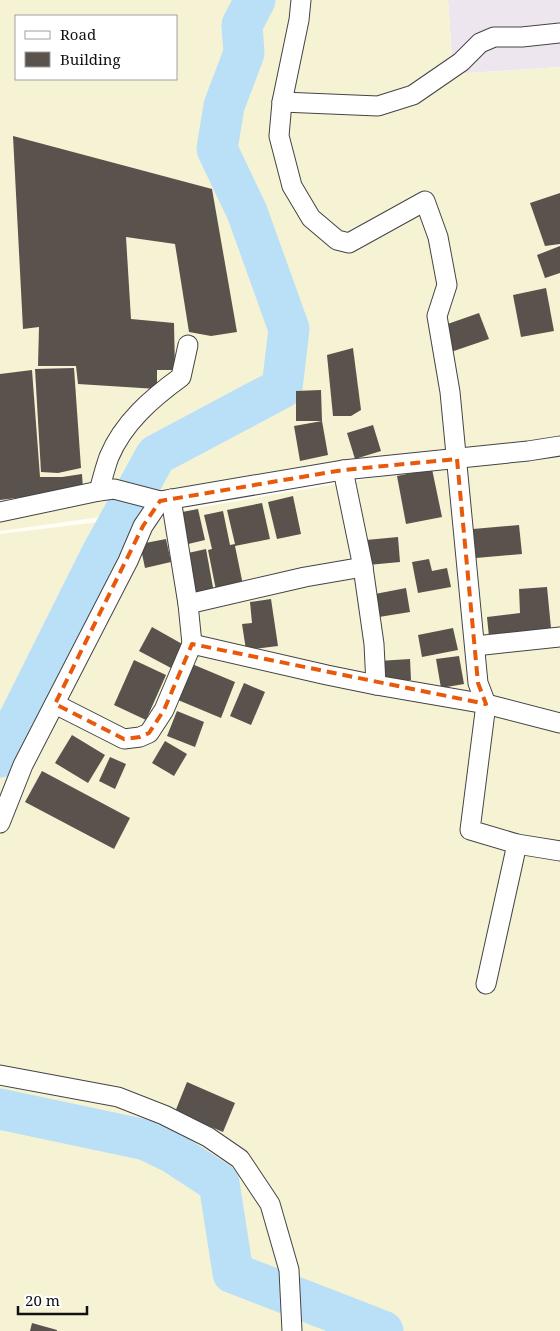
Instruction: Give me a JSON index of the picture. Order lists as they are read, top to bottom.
{
  "legend": ["Road", "Building"],
  "scale_bar": "20 m"
}
